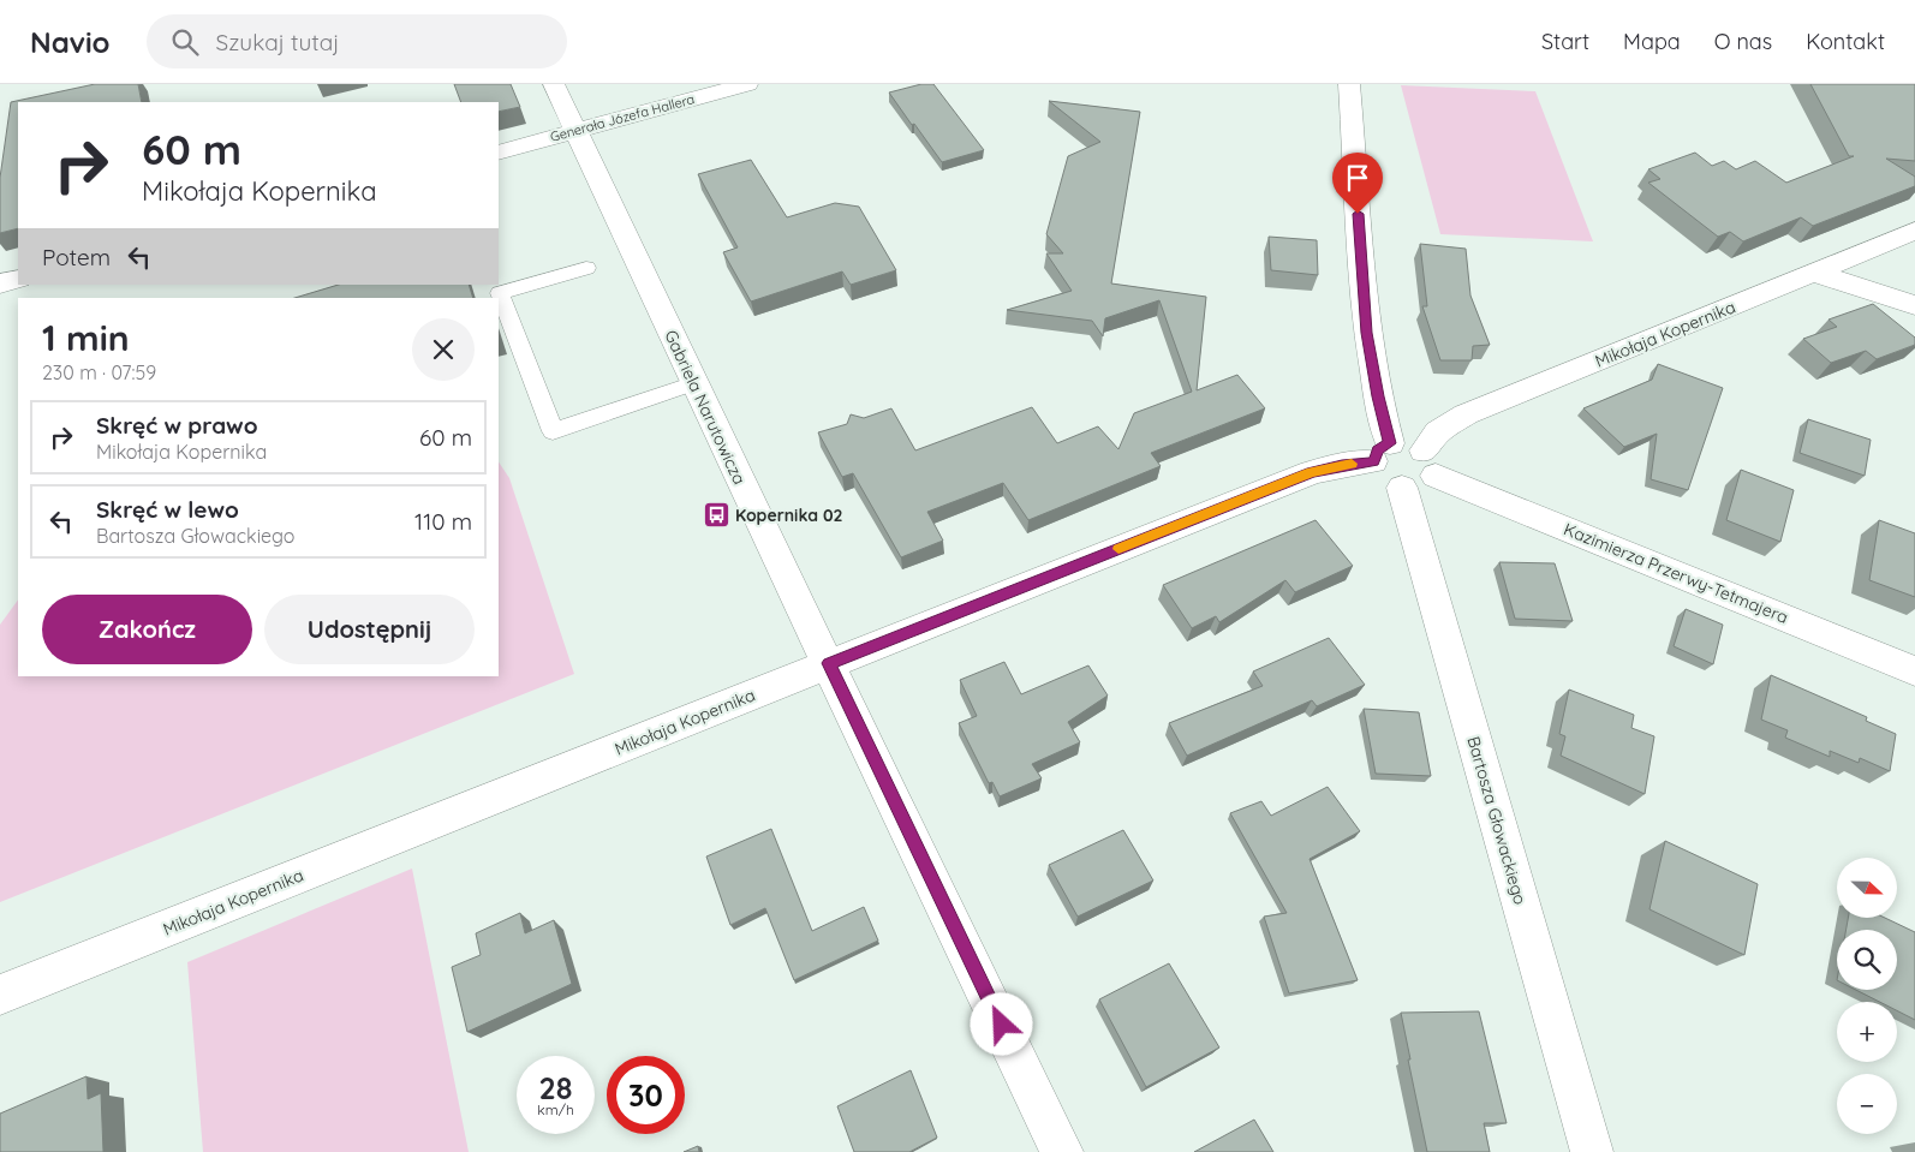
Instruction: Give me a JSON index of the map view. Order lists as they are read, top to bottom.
{
  "streets": {
    "street": [
      "Generała Józefa Hallera",
      "Mikołaja Kopernika",
      "Gabriela Narutowicza",
      "Kazimierza Przerwy-Tetmajera",
      "Bartosza Głowackiego"
    ]
  },
  "crossings": [
    ["Generała Józefa Hallera", "Gabriela Narutowicza"],
    ["Mikołaja Kopernika", "Gabriela Narutowicza"],
    ["Mikołaja Kopernika", "Kazimierza Przerwy-Tetmajera"],
    ["Mikołaja Kopernika", "Bartosza Głowackiego"],
    ["Kazimierza Przerwy-Tetmajera", "Bartosza Głowackiego"]
  ],
  "places": {
    "bus stop": ["Kopernika 02"]
  },
  "north": "right",
  "page": {
    "header": "Navio",
    "search": "Szukaj tutaj",
    "nav": [
      "Start",
      "Mapa",
      "O nas",
      "Kontakt"
    ],
    "turn": ["60 m", "Mikołaja Kopernika"],
    "then": "Potem",
    "heading": ["1 min", "230 m · 07:59"],
    "list": [
      {
        "name": "Skręć w prawo",
        "note": "Mikołaja Kopernika",
        "value": "60 m"
      },
      {
        "name": "Skręć w lewo",
        "note": "Bartosza Głowackiego",
        "value": "110 m"
      }
    ],
    "buttons": ["Zakończ", "Udostępnij"],
    "map_buttons": ["+", "−"],
    "speed": "28 km/h",
    "limit": "30"
  }
}
